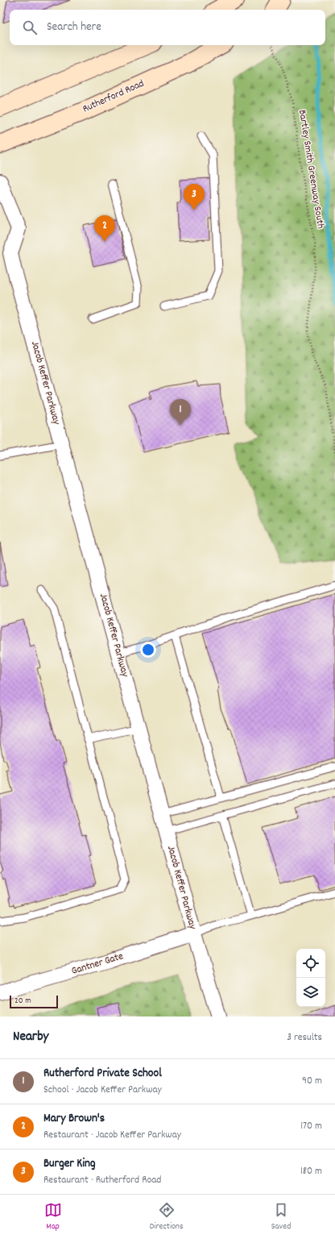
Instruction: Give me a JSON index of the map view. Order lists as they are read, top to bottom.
{
  "streets": {
    "main road": ["Rutherford Road"],
    "street": ["Jacob Keffer Parkway", "Gantner Gate"],
    "path": ["Bartley Smith Greenway South"]
  },
  "crossings": [
    ["Jacob Keffer Parkway", "Gantner Gate"]
  ],
  "scale_bar": "20 m",
  "page": {
    "search": "Search here",
    "pins": ["3", "2", "1"],
    "scale": "20 m",
    "heading": ["Nearby", "3 results"],
    "list": [
      {
        "mark": "1",
        "name": "Rutherford Private School",
        "note": "School · Jacob Keffer Parkway",
        "value": "90 m"
      },
      {
        "mark": "2",
        "name": "Mary Brown's",
        "note": "Restaurant · Jacob Keffer Parkway",
        "value": "170 m"
      },
      {
        "mark": "3",
        "name": "Burger King",
        "note": "Restaurant · Rutherford Road",
        "value": "180 m"
      }
    ],
    "nav": ["Map", "Directions", "Saved"]
  }
}
